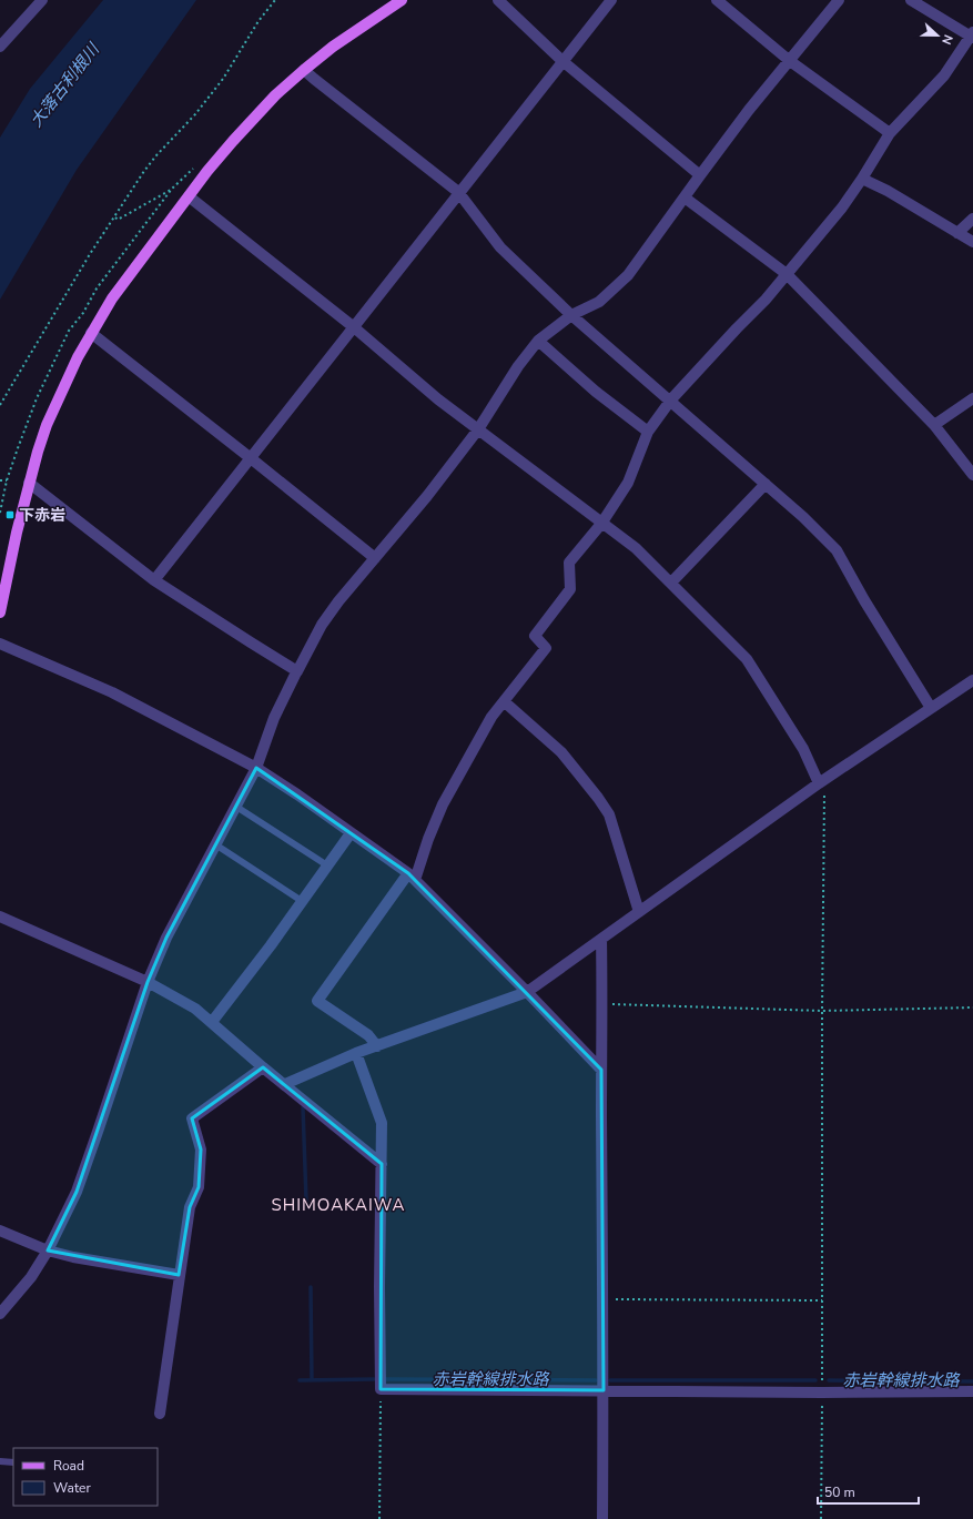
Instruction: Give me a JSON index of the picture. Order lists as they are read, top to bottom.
{
  "districts": ["SHIMOAKAIWA"],
  "water": ["大落古利根川", "赤岩幹線排水路"],
  "places": {
    "transit": ["下赤岩"]
  },
  "legend": ["Road", "Water"],
  "scale_bar": "50 m",
  "north": "right"
}
